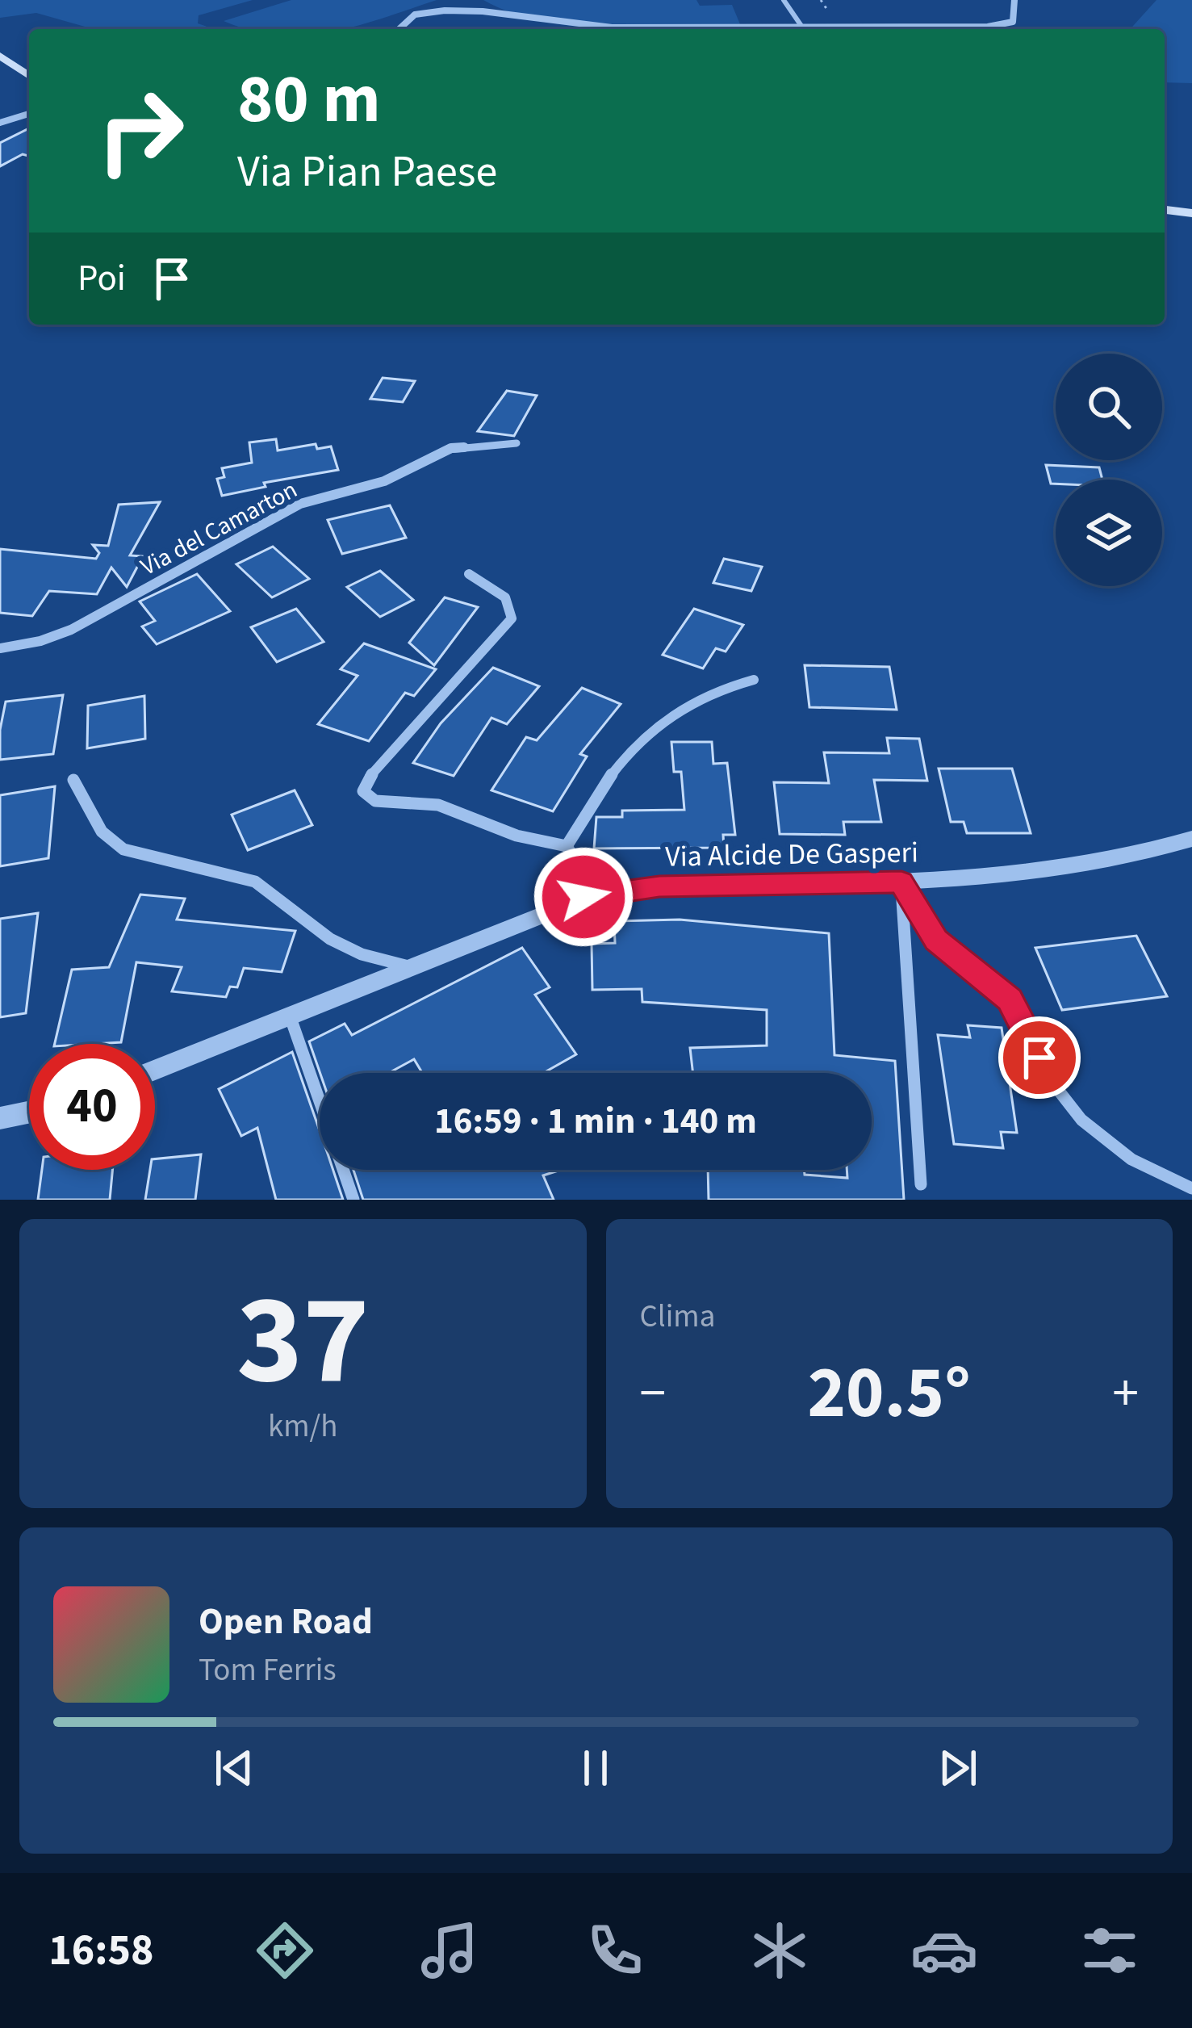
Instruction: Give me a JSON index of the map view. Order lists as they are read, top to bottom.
{
  "streets": {
    "street": ["Via del Camarton", "Via Alcide De Gasperi"]
  },
  "page": {
    "turn": ["80 m", "Via Pian Paese"],
    "then": "Poi",
    "limit": "40",
    "trip": "16:59 · 1 min · 140 m",
    "tile": [
      ["37", "km/h"],
      "Clima"
    ],
    "heat": ["−", "20.5°", "+"],
    "song": ["Open Road", "Tom Ferris"],
    "tabs": "16:58"
  }
}
